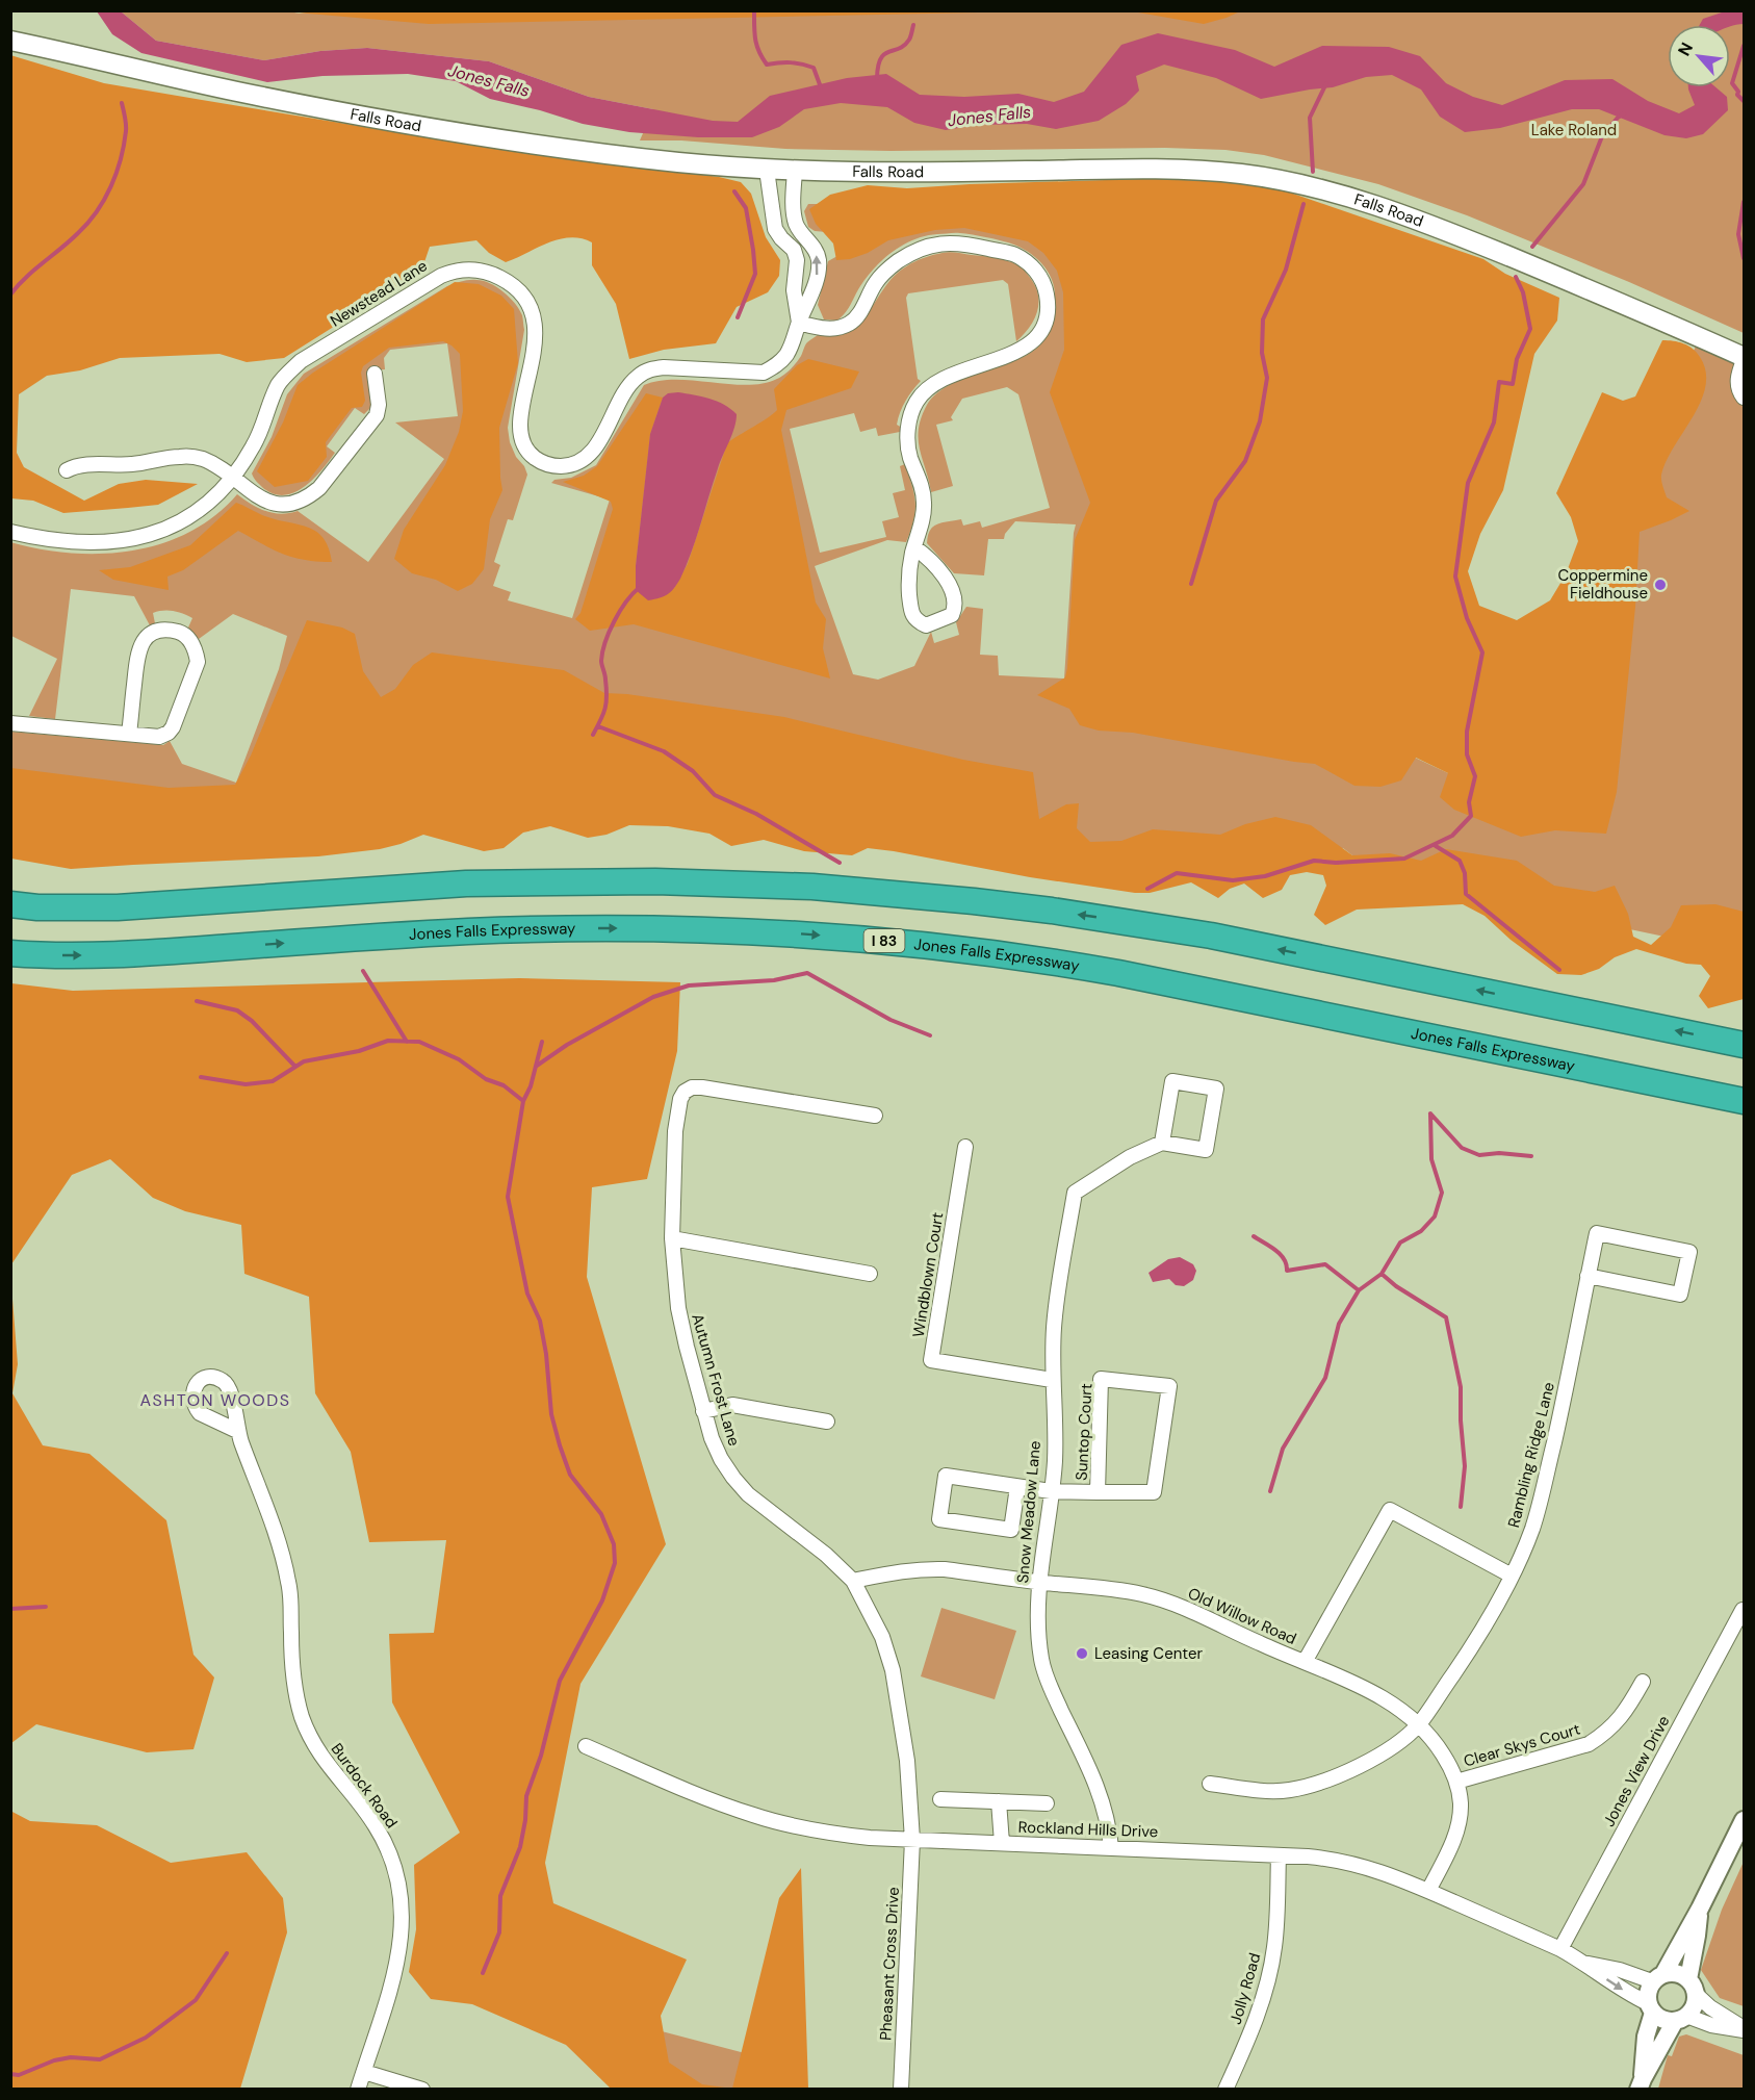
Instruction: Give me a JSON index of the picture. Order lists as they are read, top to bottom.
{
  "streets": {
    "highway": ["Jones Falls Expressway", "I 83"],
    "main road": ["Falls Road"],
    "street": [
      "Newstead Lane",
      "Windblown Court",
      "Autumn Frost Lane",
      "Suntop Court",
      "Rambling Ridge Lane",
      "Snow Meadow Lane",
      "Old Willow Road",
      "Clear Skys Court",
      "Jones View Drive",
      "Burdock Road",
      "Rockland Hills Drive",
      "Pheasant Cross Drive",
      "Jolly Road"
    ]
  },
  "crossings": [
    ["Falls Road", "Newstead Lane"],
    ["Windblown Court", "Snow Meadow Lane"],
    ["Autumn Frost Lane", "Old Willow Road"],
    ["Autumn Frost Lane", "Rockland Hills Drive"],
    ["Autumn Frost Lane", "Pheasant Cross Drive"],
    ["Suntop Court", "Snow Meadow Lane"],
    ["Rambling Ridge Lane", "Old Willow Road"],
    ["Snow Meadow Lane", "Old Willow Road"],
    ["Snow Meadow Lane", "Rockland Hills Drive"],
    ["Old Willow Road", "Clear Skys Court"],
    ["Old Willow Road", "Rockland Hills Drive"],
    ["Jones View Drive", "Rockland Hills Drive"],
    ["Rockland Hills Drive", "Pheasant Cross Drive"],
    ["Rockland Hills Drive", "Jolly Road"]
  ],
  "districts": ["ASHTON WOODS"],
  "water": ["Jones Falls"],
  "parks": ["Lake Roland"],
  "places": ["Coppermine Fieldhouse", "Leasing Center"],
  "north": "top left"
}
